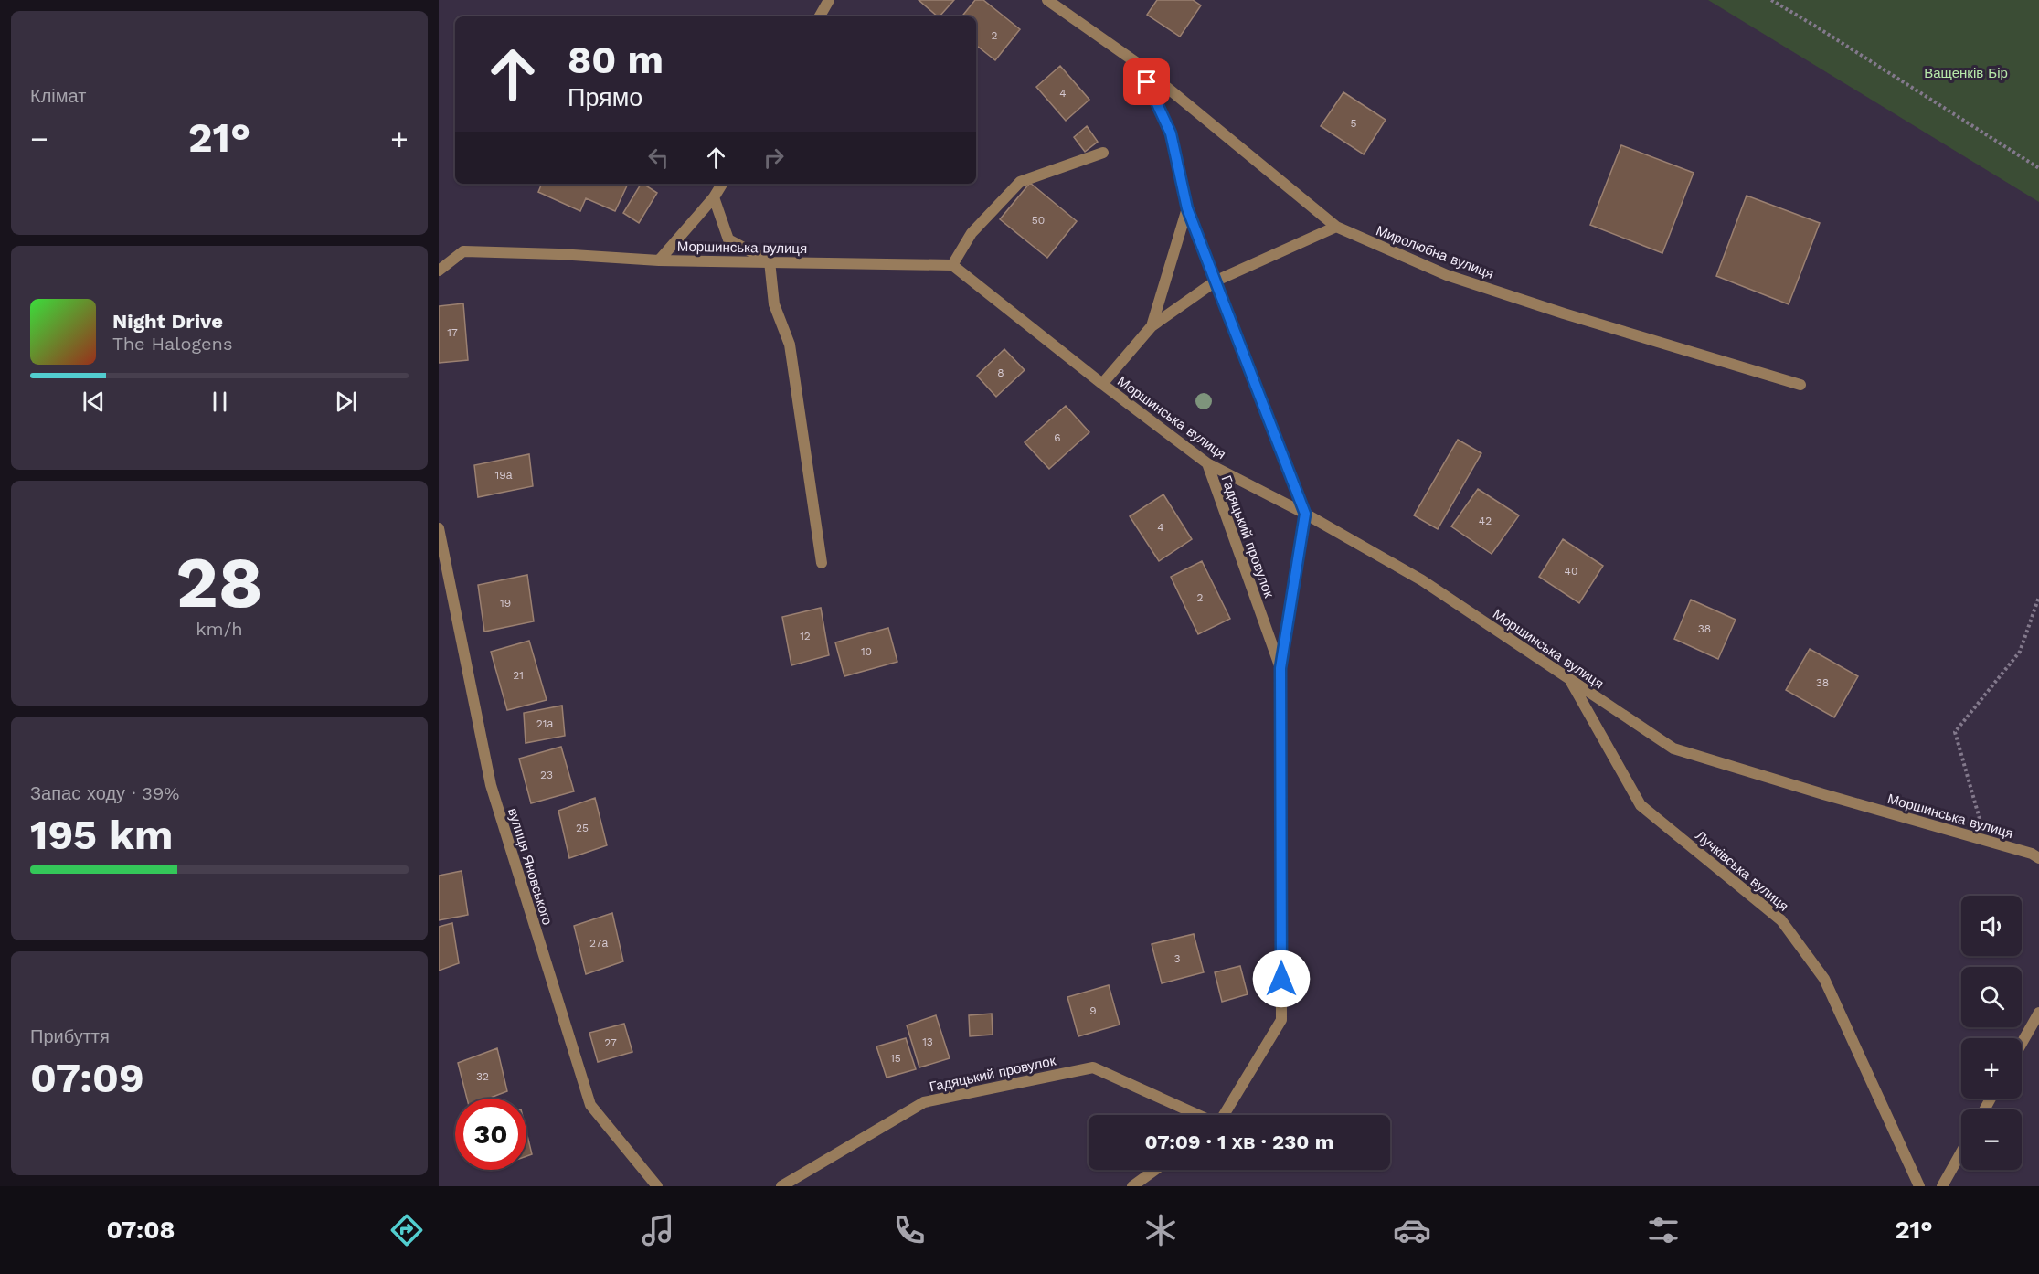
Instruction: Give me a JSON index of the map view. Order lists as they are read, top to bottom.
{
  "streets": {
    "street": [
      "Моршинська вулиця",
      "Миролюбна вулиця",
      "Гадяцький провулок",
      "вулиця Яновського",
      "Лучківська вулиця"
    ]
  },
  "crossings": [
    ["Моршинська вулиця", "Гадяцький провулок"],
    ["Моршинська вулиця", "Лучківська вулиця"]
  ],
  "parks": ["Ващенків Бір"],
  "house_numbers": [
    "2",
    "4",
    "5",
    "50",
    "17",
    "8",
    "6",
    "19а",
    "42",
    "4",
    "40",
    "2",
    "19",
    "38",
    "12",
    "10",
    "21",
    "38",
    "21а",
    "23",
    "25",
    "27а",
    "3",
    "9",
    "13",
    "27",
    "15",
    "32"
  ],
  "page": {
    "tile": [
      "Клімат",
      ["28", "km/h"],
      ["Запас ходу · 39%", "195 km"],
      ["Прибуття", "07:09"]
    ],
    "turn": ["80 m", "Прямо"],
    "heat": ["−", "21°", "+"],
    "song": ["Night Drive", "The Halogens"],
    "map_buttons": ["+", "−"],
    "limit": "30",
    "trip": "07:09 · 1 хв · 230 m",
    "tabs": ["07:08", "21°"]
  }
}
